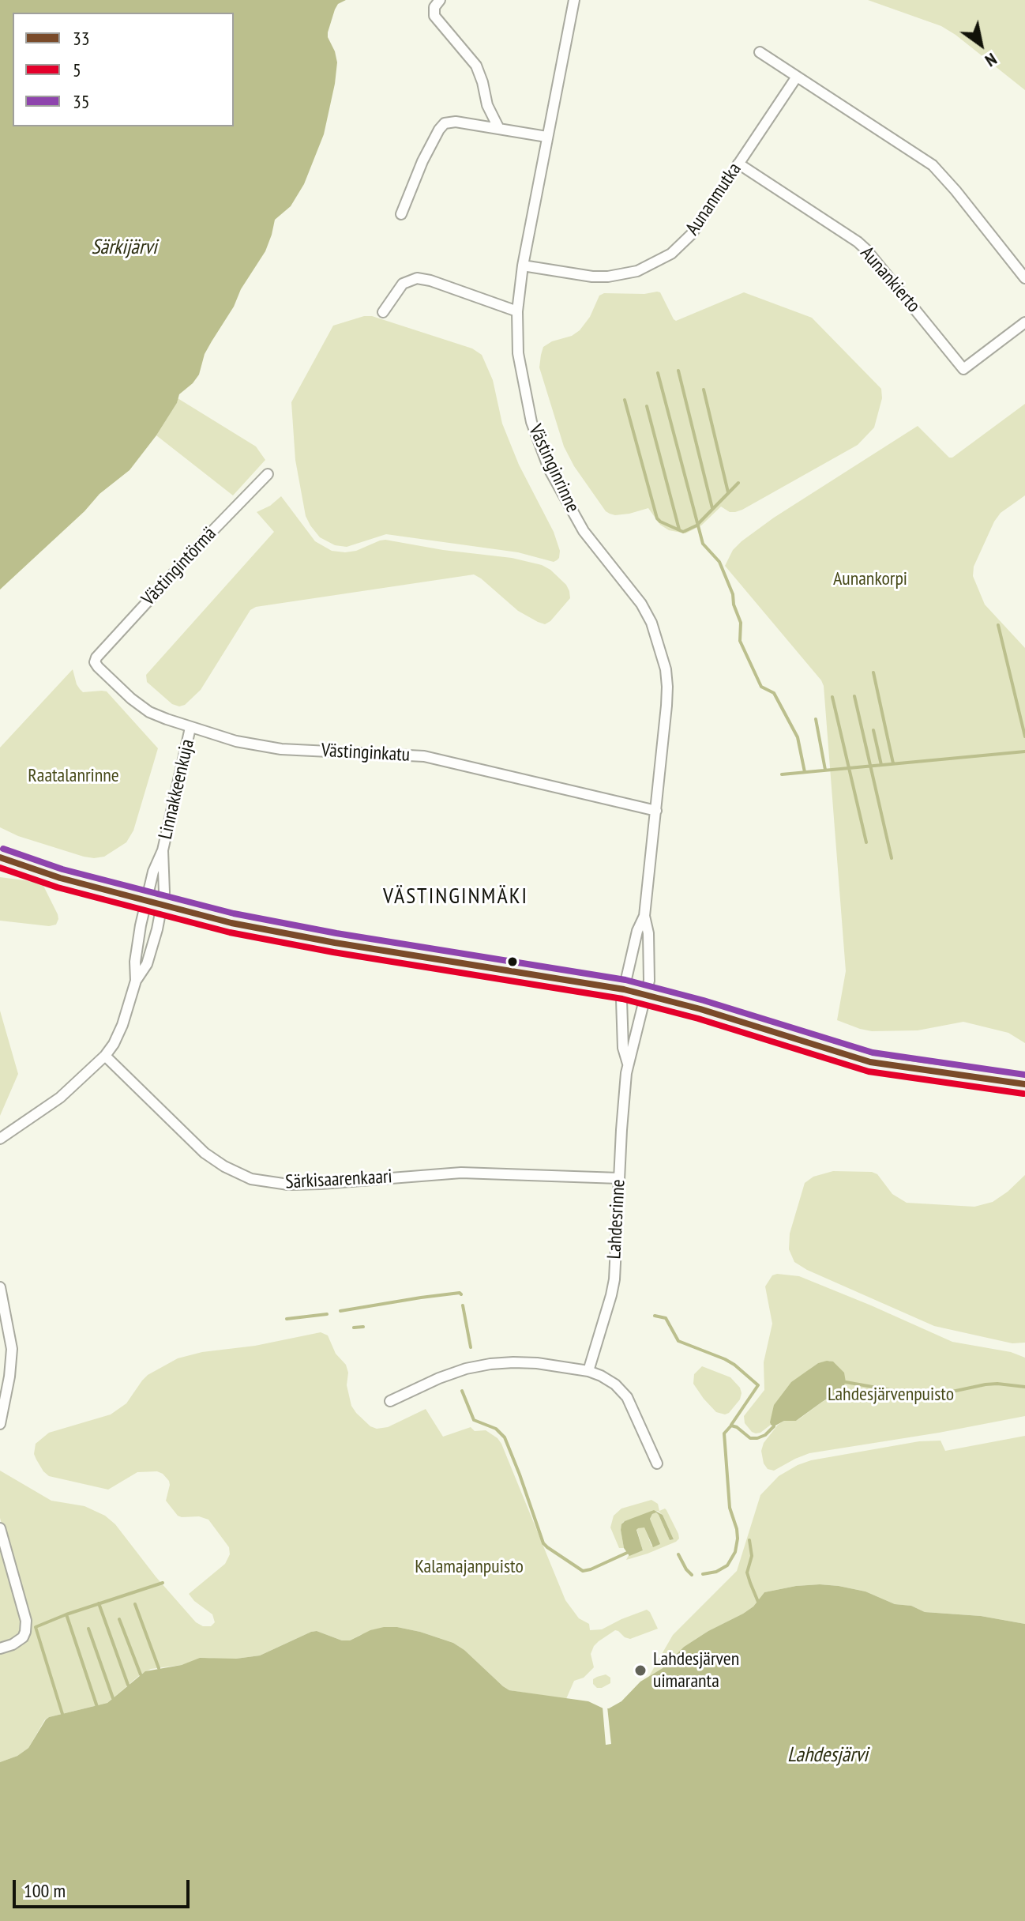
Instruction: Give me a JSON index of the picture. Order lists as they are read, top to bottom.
{
  "streets": {
    "street": [
      "Aunanmutka",
      "Aunankierto",
      "Västinginrinne",
      "Västingintörmä",
      "Västinginkatu",
      "Linnakkeenkuja",
      "Särkisaarenkaari",
      "Lahdesrinne"
    ]
  },
  "crossings": [
    ["Aunanmutka", "Aunankierto"],
    ["Aunanmutka", "Västinginrinne"],
    ["Västinginrinne", "Västinginkatu"],
    ["Västinginrinne", "Lahdesrinne"],
    ["Västingintörmä", "Västinginkatu"],
    ["Västinginkatu", "Linnakkeenkuja"],
    ["Särkisaarenkaari", "Lahdesrinne"]
  ],
  "districts": ["VÄSTINGINMÄKI"],
  "water": ["Särkijärvi", "Lahdesjärvi"],
  "parks": [
    "Aunankorpi",
    "Raatalanrinne",
    "Lahdesjärvenpuisto",
    "Kalamajanpuisto"
  ],
  "places": ["Lahdesjärven uimaranta"],
  "lines": ["transit line 35", "transit line 33", "transit line 5"],
  "legend": ["33", "5", "35"],
  "scale_bar": "100 m",
  "north": "bottom right"
}
